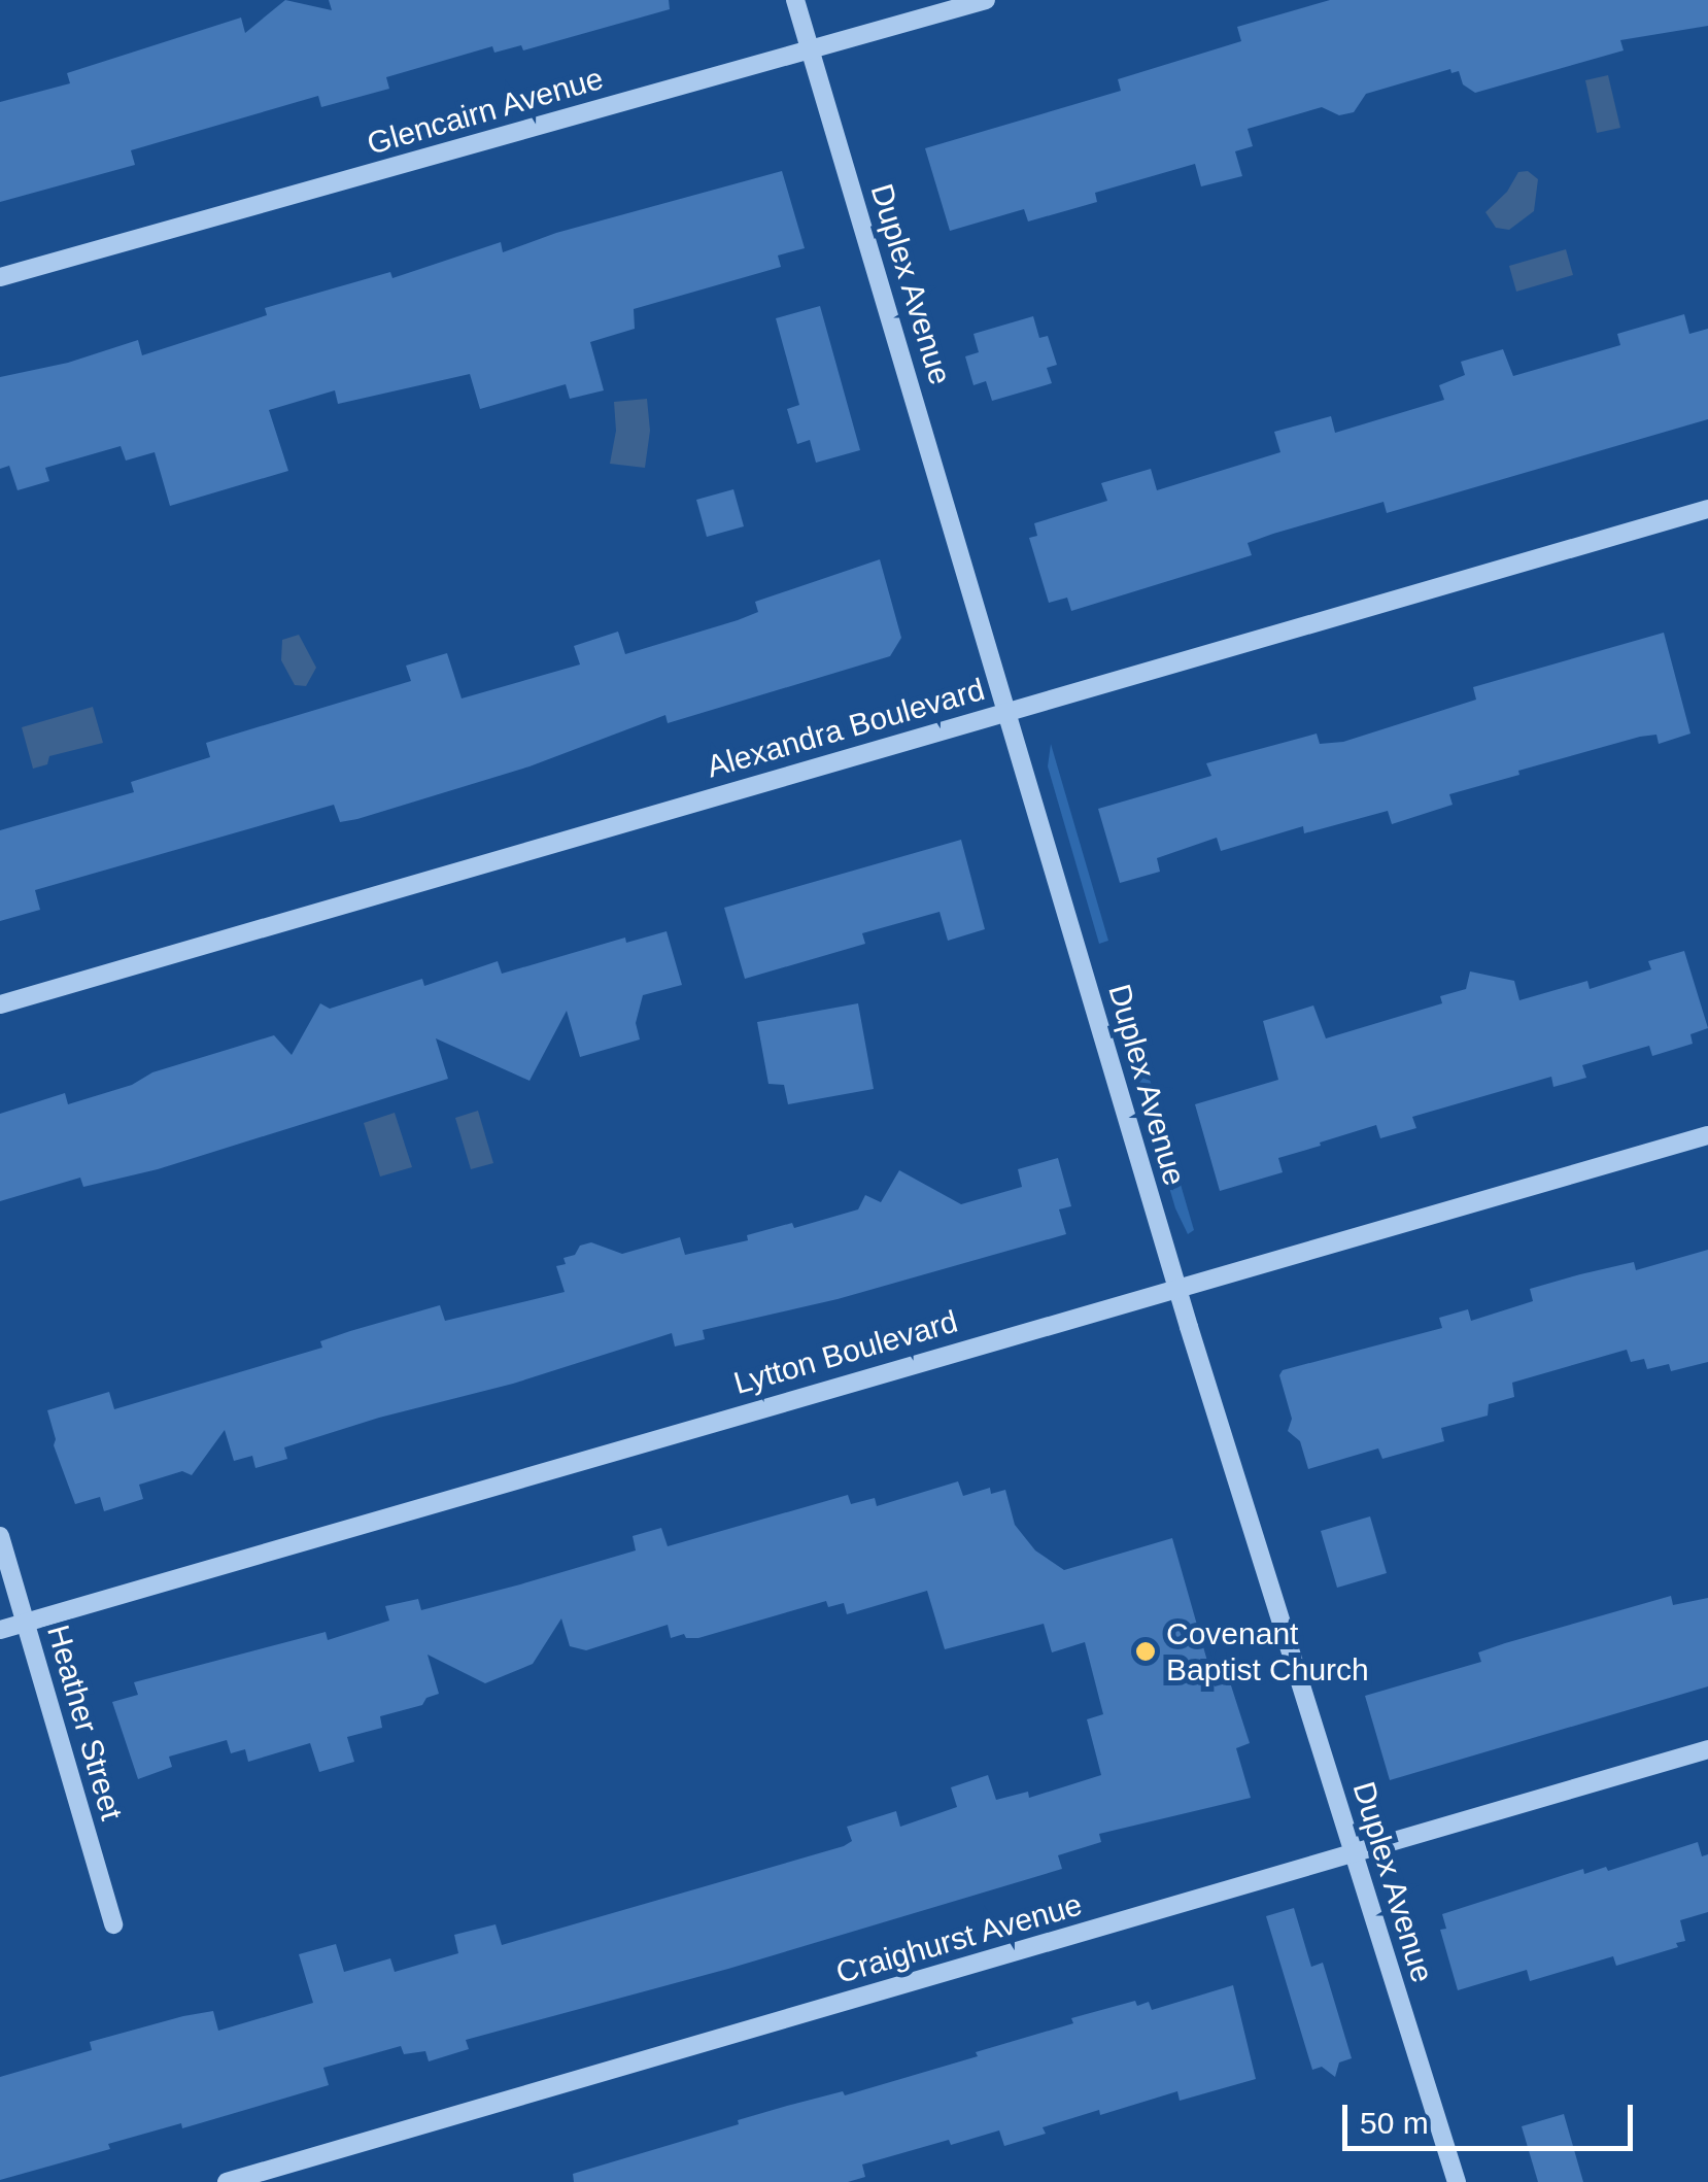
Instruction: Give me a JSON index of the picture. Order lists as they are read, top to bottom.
{
  "streets": {
    "street": [
      "Glencairn Avenue",
      "Duplex Avenue",
      "Alexandra Boulevard",
      "Lytton Boulevard",
      "Heather Street",
      "Craighurst Avenue"
    ]
  },
  "crossings": [
    ["Glencairn Avenue", "Duplex Avenue"],
    ["Duplex Avenue", "Alexandra Boulevard"],
    ["Duplex Avenue", "Lytton Boulevard"],
    ["Duplex Avenue", "Craighurst Avenue"],
    ["Lytton Boulevard", "Heather Street"]
  ],
  "places": ["Covenant Baptist Church"],
  "scale_bar": "50 m"
}
